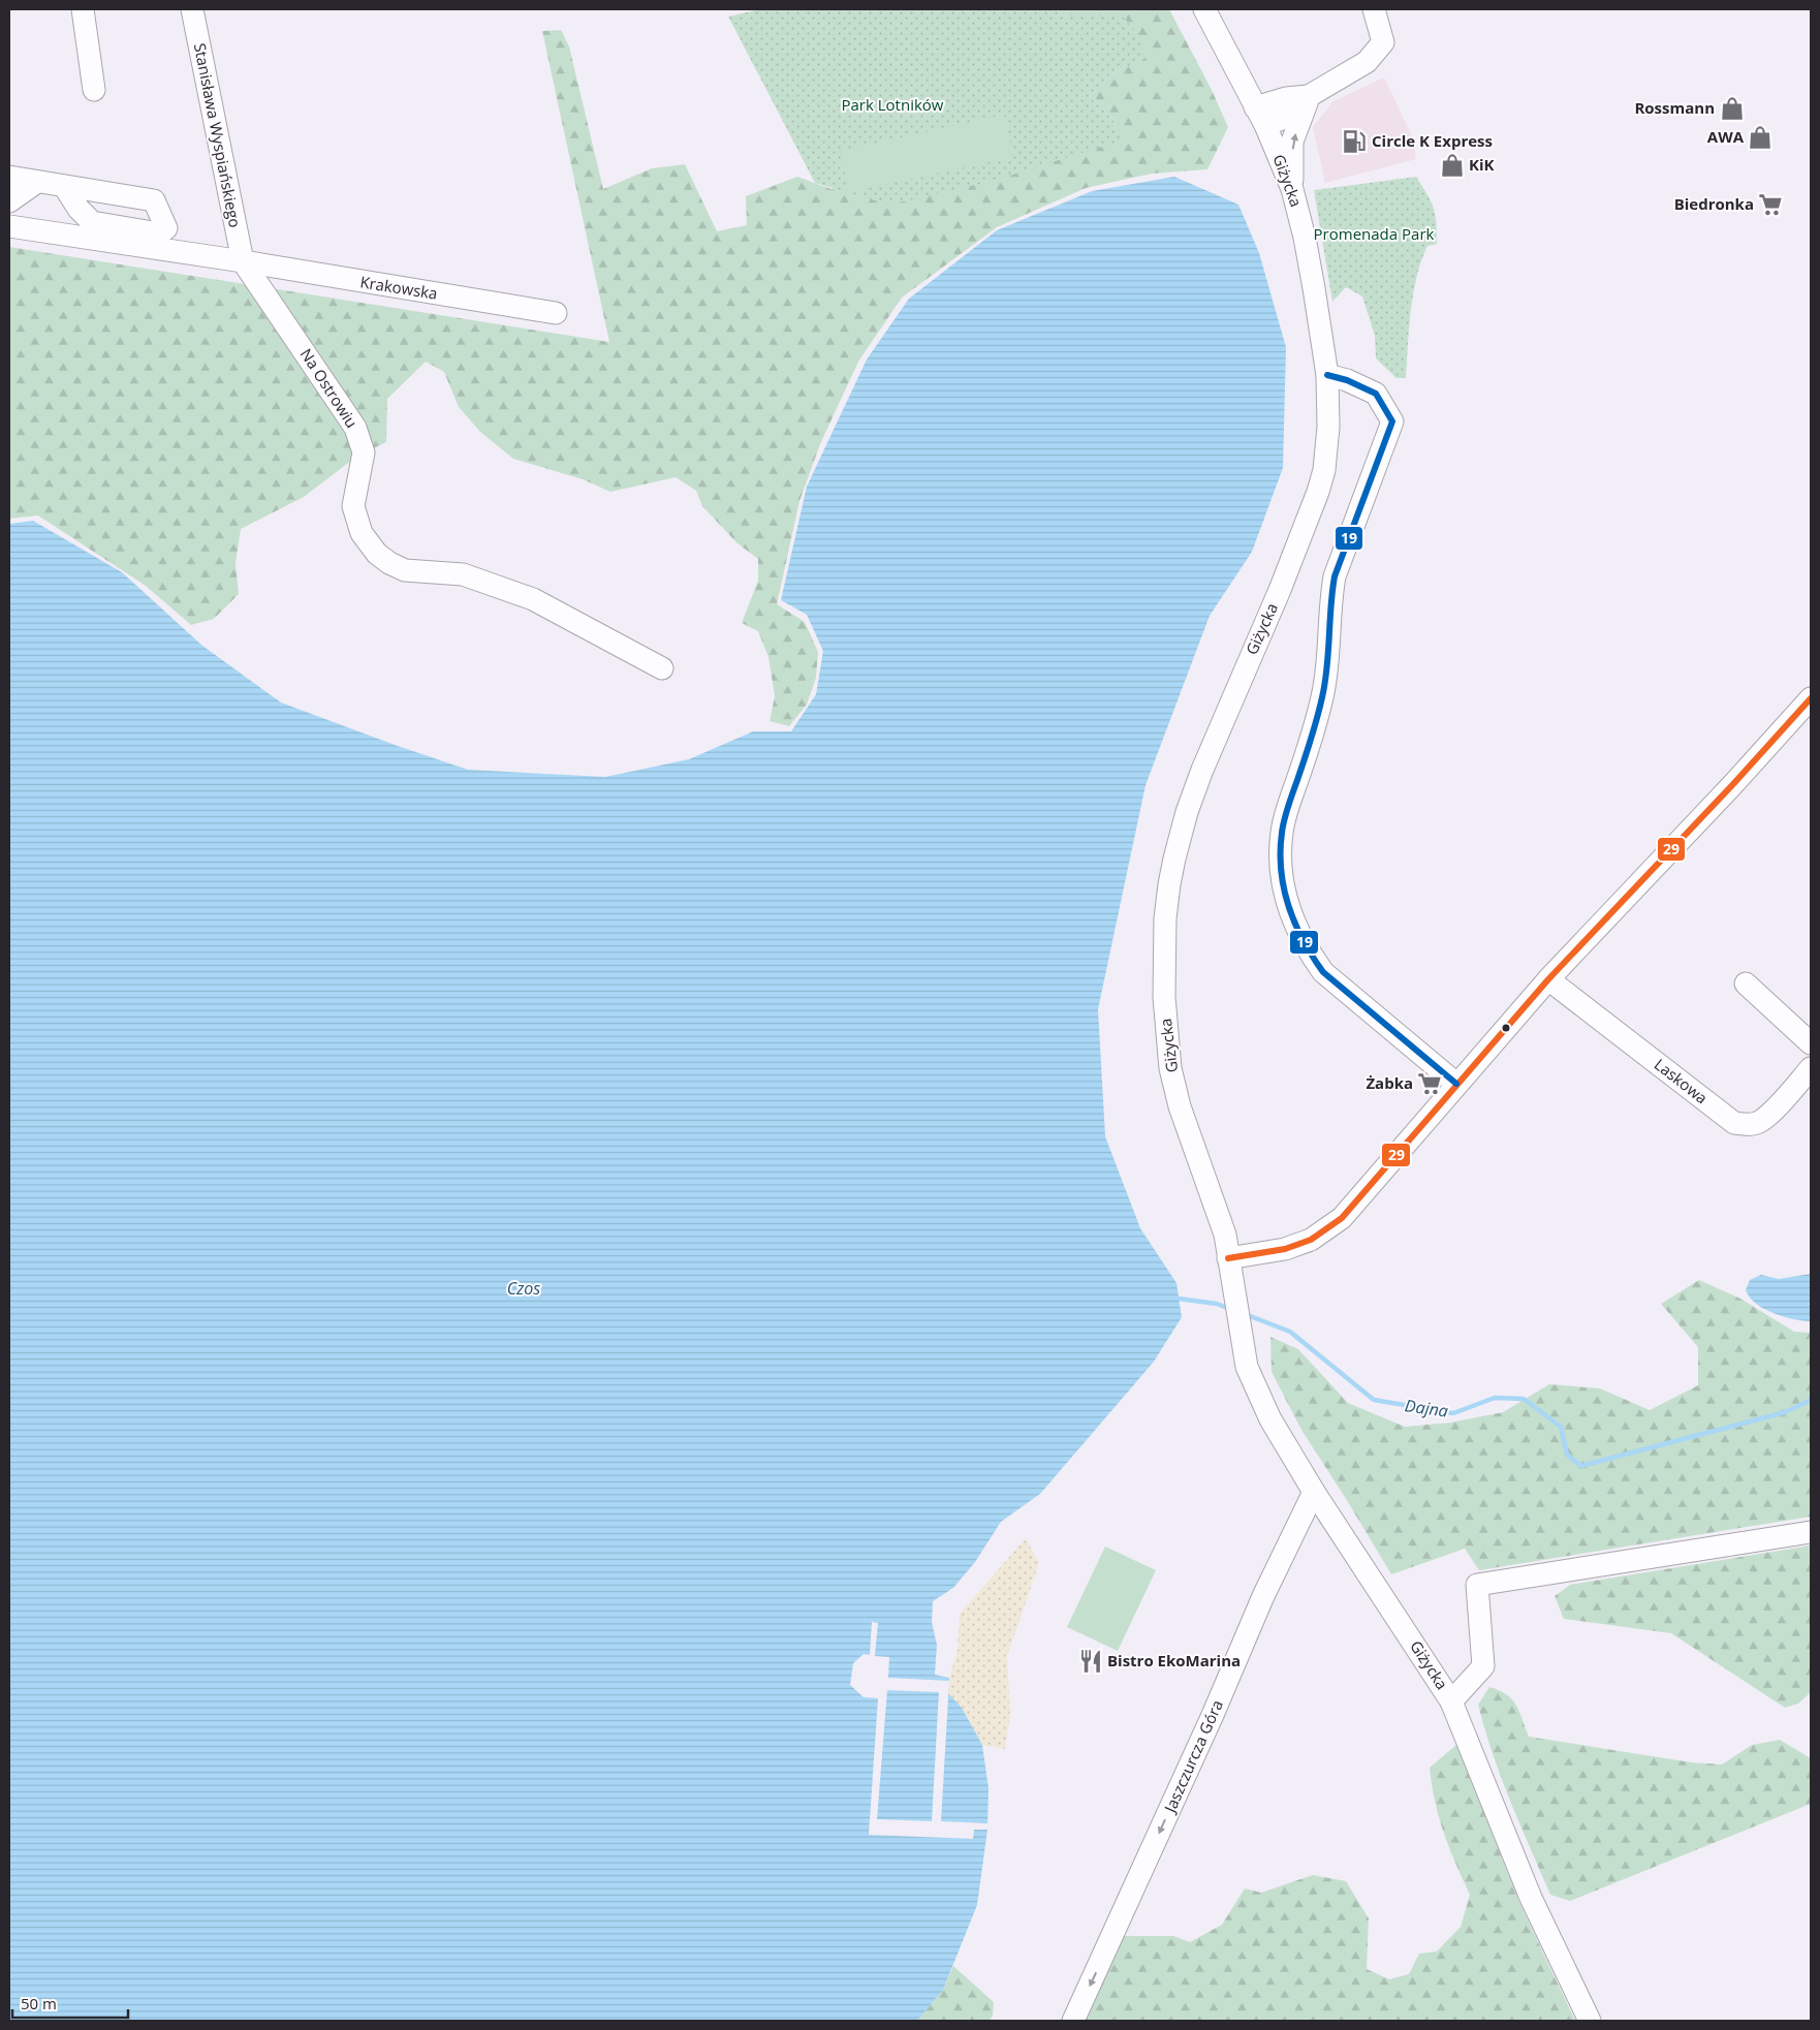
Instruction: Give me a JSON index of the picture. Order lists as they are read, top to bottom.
{
  "streets": {
    "street": [
      "Stanisława Wyspiańskiego",
      "Giżycka",
      "Krakowska",
      "Na Ostrowiu",
      "Laskowa",
      "Jaszczurcza Góra"
    ]
  },
  "crossings": [
    ["Stanisława Wyspiańskiego", "Krakowska"],
    ["Stanisława Wyspiańskiego", "Na Ostrowiu"],
    ["Giżycka", "Jaszczurcza Góra"],
    ["Krakowska", "Na Ostrowiu"]
  ],
  "one_way": ["Jaszczurcza Góra"],
  "water": ["Czos", "Dajna"],
  "parks": ["Park Lotników", "Promenada Park"],
  "places": {
    "shop": ["Rossmann", "AWA", "KiK"],
    "fuel station": ["Circle K Express"],
    "supermarket": ["Biedronka", "Żabka"],
    "restaurant": ["Bistro EkoMarina"]
  },
  "lines": ["transit line 19", "transit line 29"],
  "scale_bar": "50 m"
}
